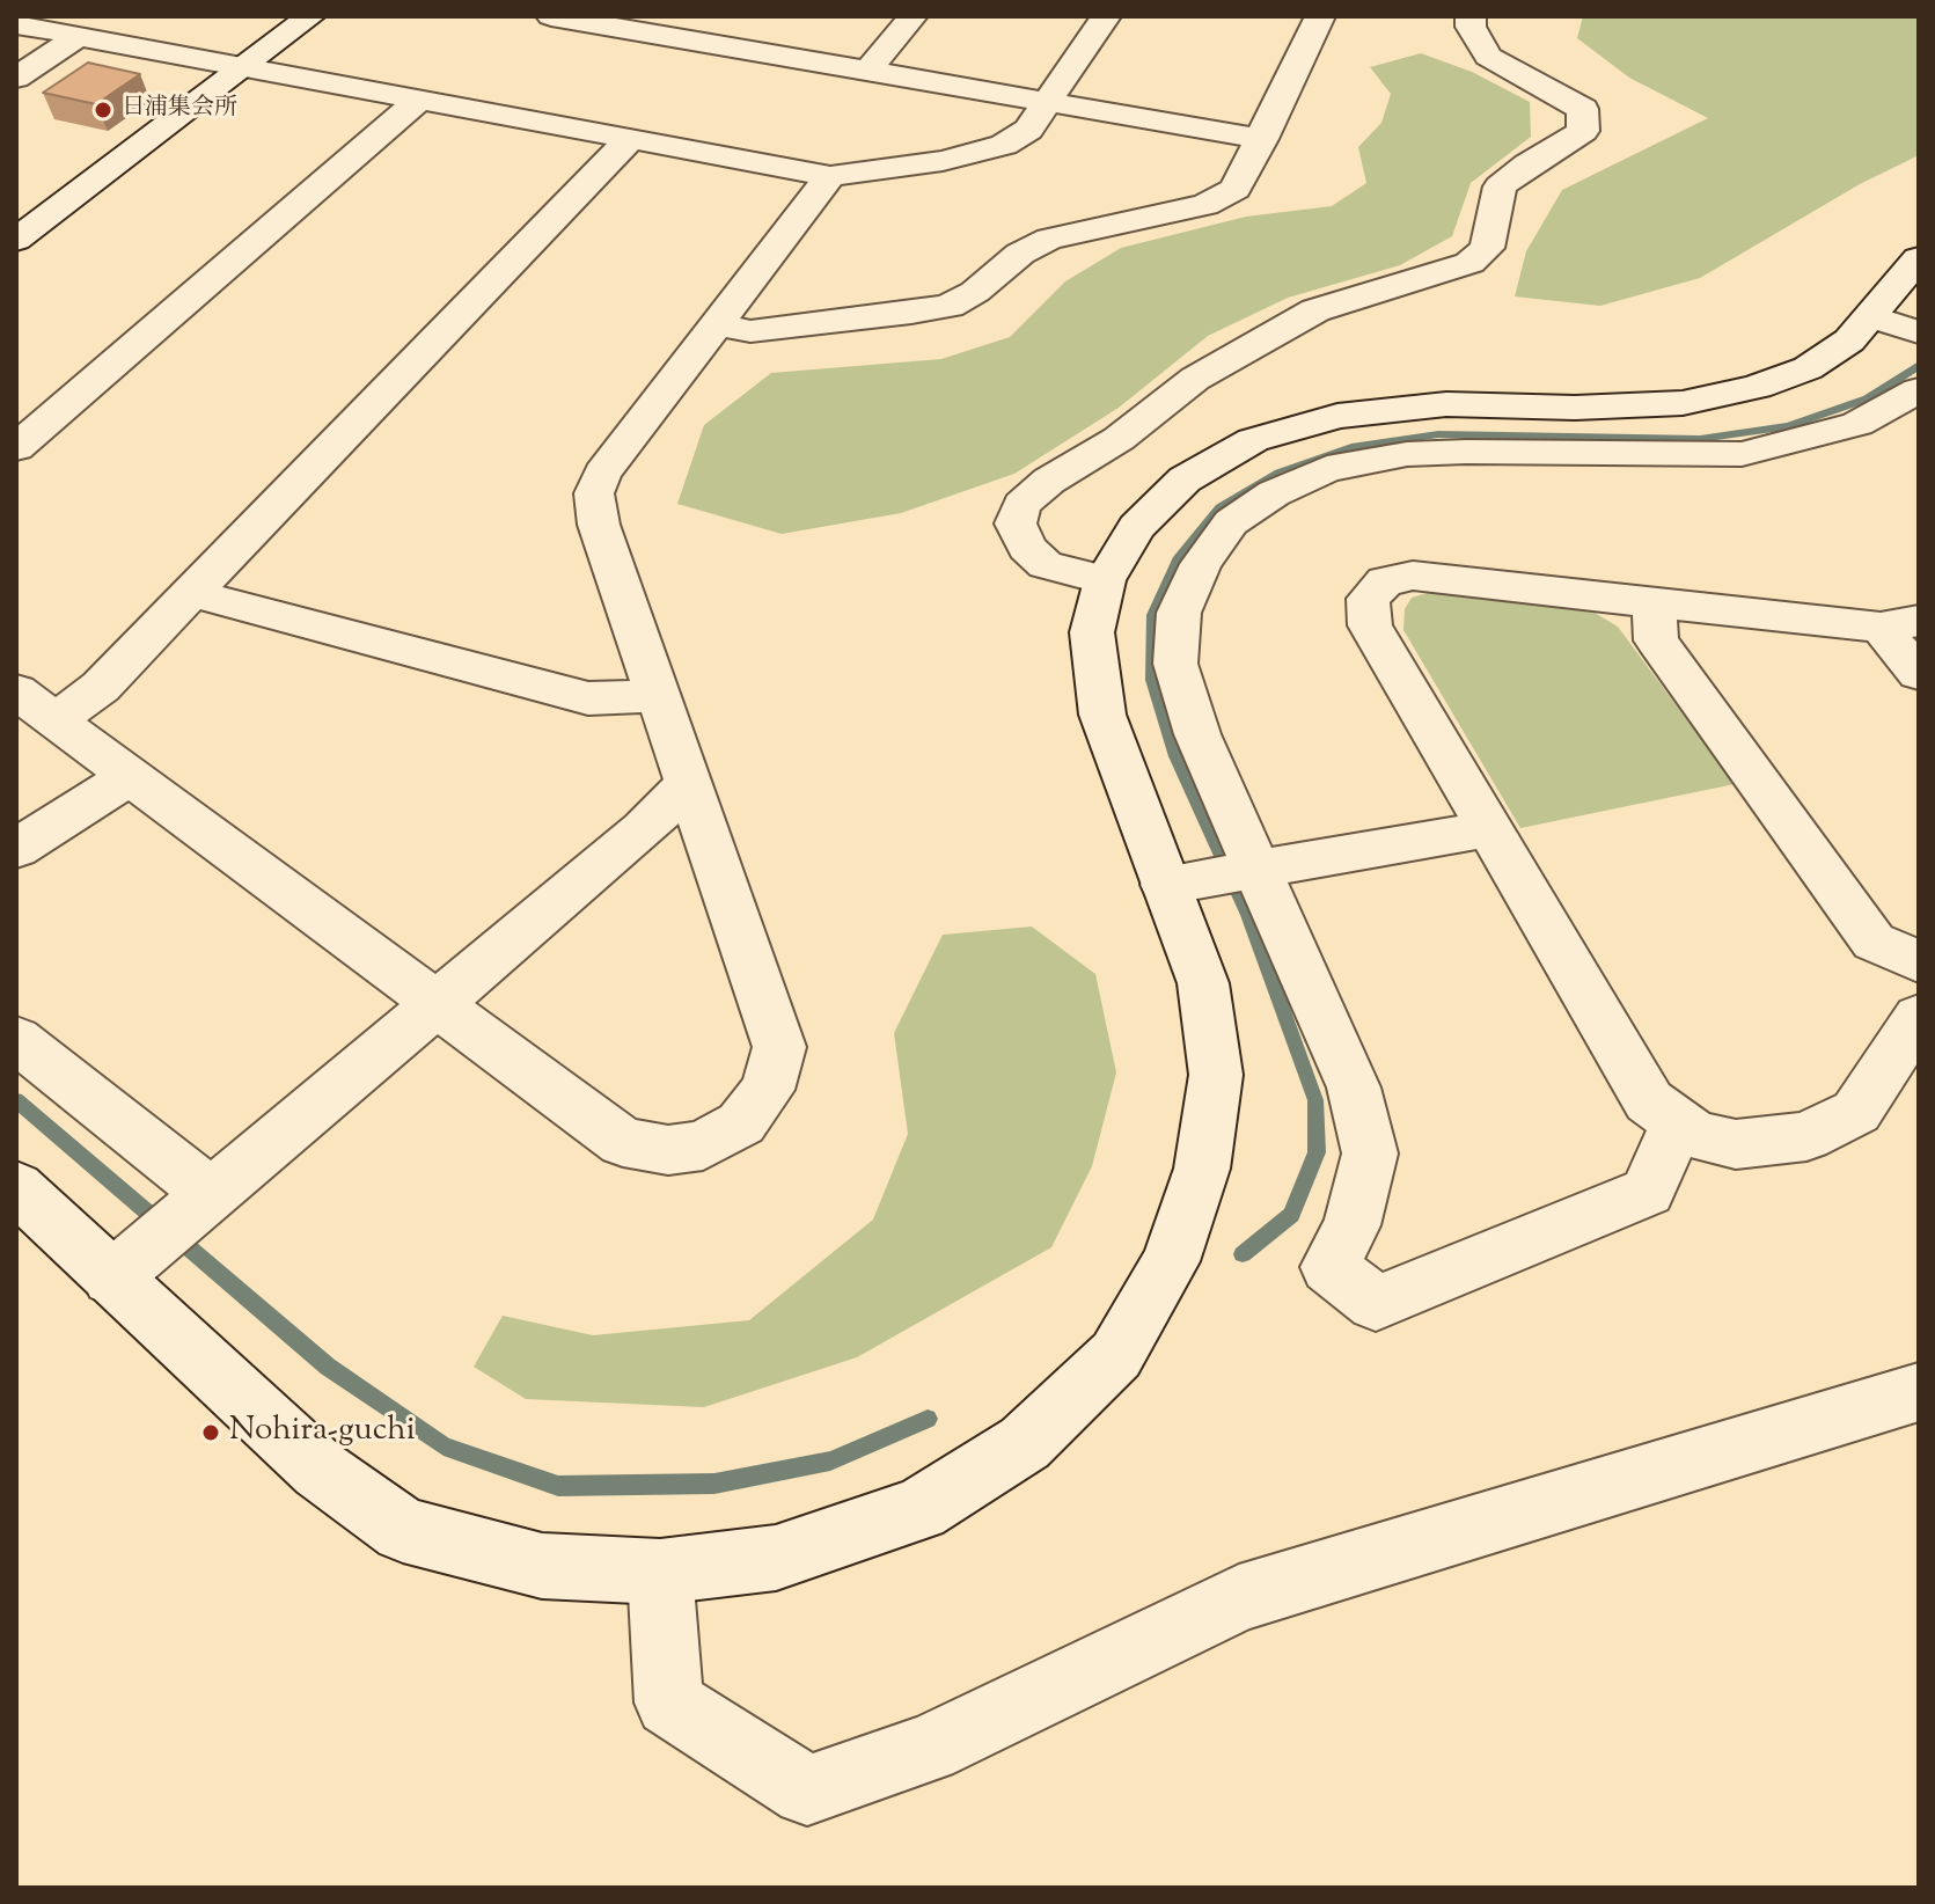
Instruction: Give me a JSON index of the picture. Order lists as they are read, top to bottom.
{
  "places": ["日浦集会所", "Nohira-guchi"]
}
